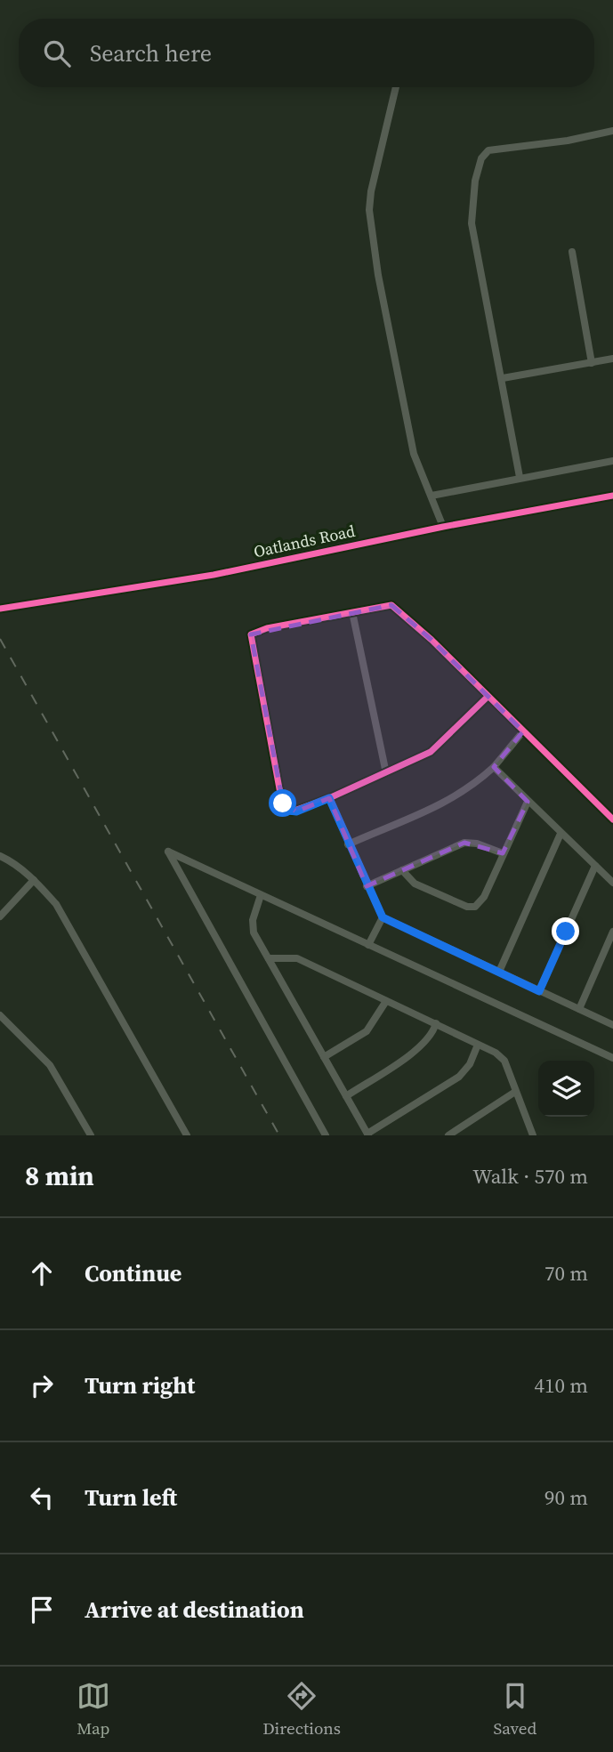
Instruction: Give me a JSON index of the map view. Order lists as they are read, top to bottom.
{
  "streets": {
    "street": ["Oatlands Road"]
  },
  "page": {
    "search": "Search here",
    "heading": ["8 min", "Walk · 570 m"],
    "list": [
      ["Continue", "70 m"],
      ["Turn right", "410 m"],
      ["Turn left", "90 m"],
      "Arrive at destination"
    ],
    "nav": ["Map", "Directions", "Saved"]
  }
}
